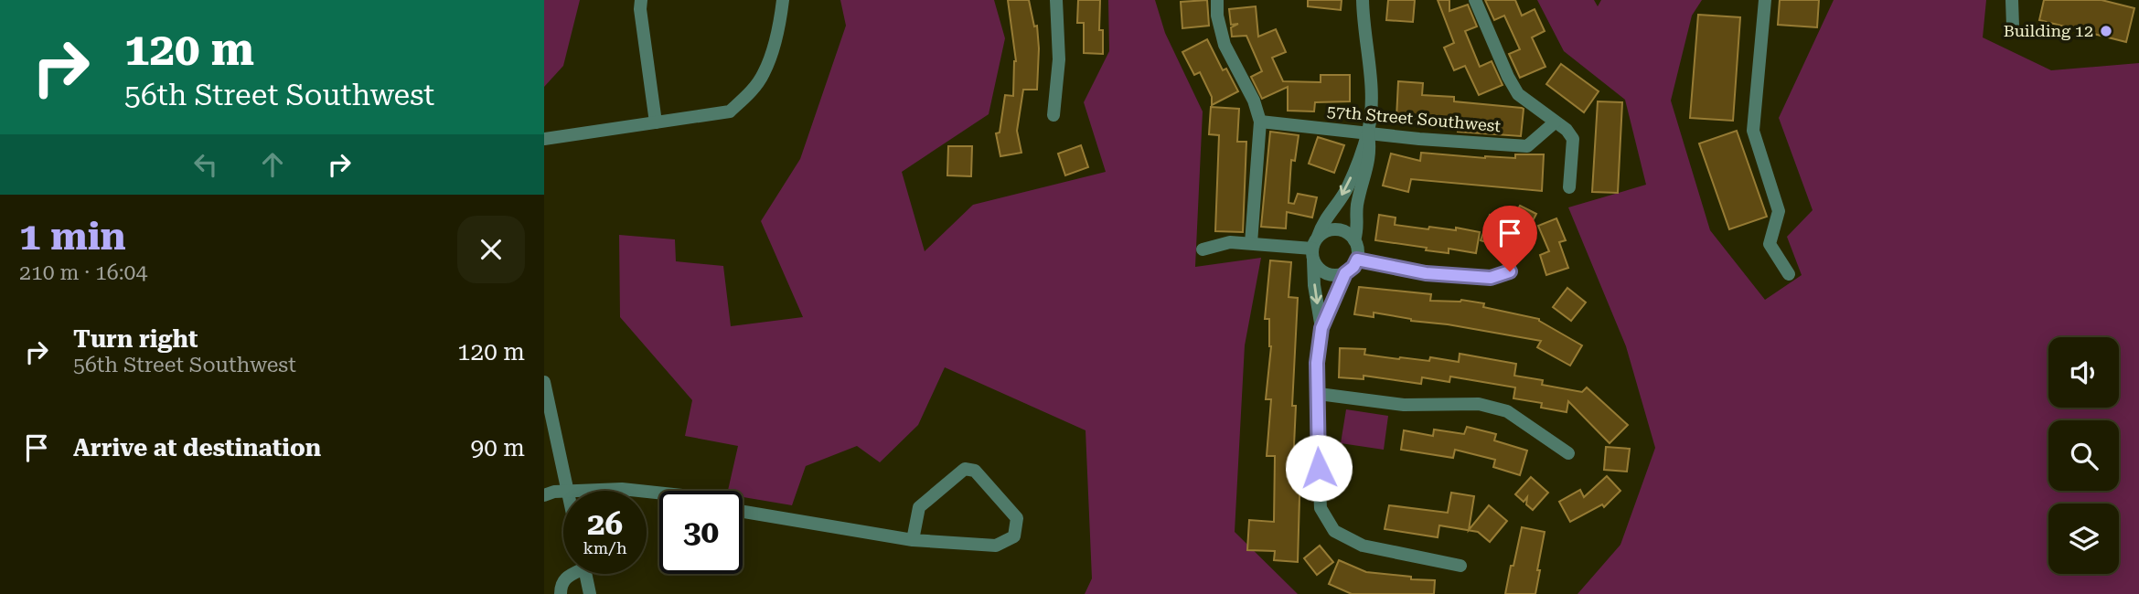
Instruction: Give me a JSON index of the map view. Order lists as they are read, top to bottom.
{
  "streets": {
    "street": ["57th Street Southwest"]
  },
  "places": ["Building 12"],
  "page": {
    "turn": ["120 m", "56th Street Southwest"],
    "heading": ["1 min", "210 m · 16:04"],
    "list": [
      {
        "name": "Turn right",
        "note": "56th Street Southwest",
        "value": "120 m"
      },
      {
        "name": "Arrive at destination",
        "value": "90 m"
      }
    ],
    "speed": "26 km/h",
    "limit": "30"
  }
}
